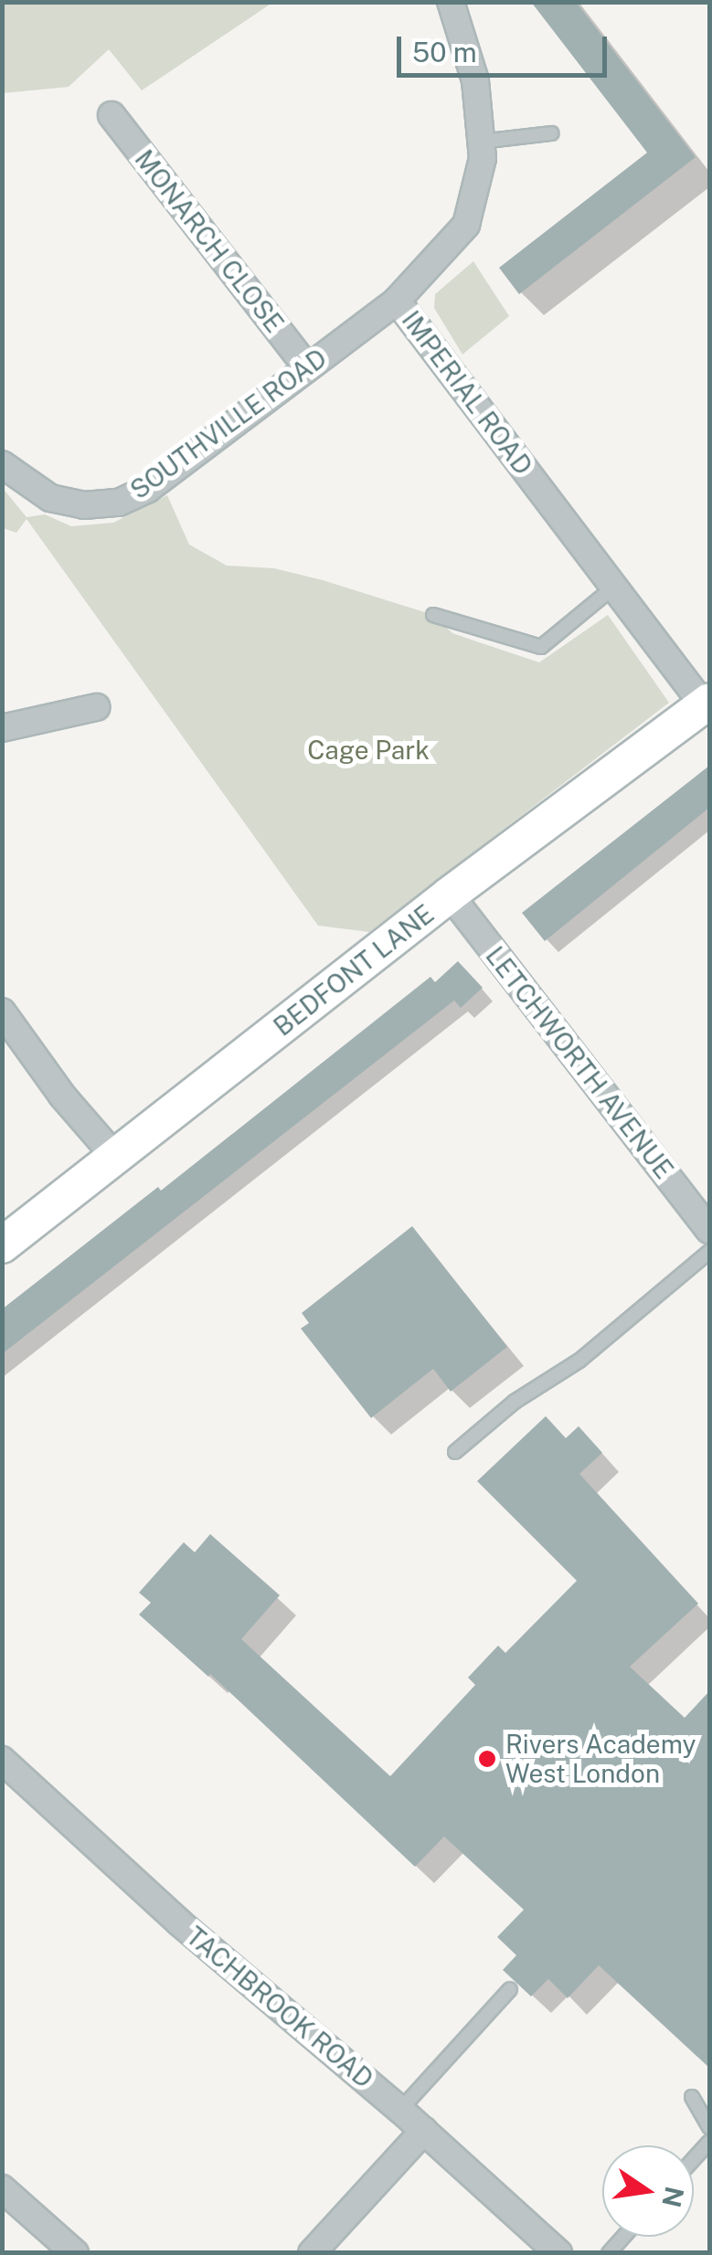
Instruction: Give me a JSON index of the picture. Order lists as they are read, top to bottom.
{
  "streets": {
    "main road": ["BEDFONT LANE"],
    "street": [
      "MONARCH CLOSE",
      "IMPERIAL ROAD",
      "SOUTHVILLE ROAD",
      "LETCHWORTH AVENUE",
      "TACHBROOK ROAD"
    ]
  },
  "crossings": [
    ["MONARCH CLOSE", "SOUTHVILLE ROAD"],
    ["IMPERIAL ROAD", "SOUTHVILLE ROAD"],
    ["IMPERIAL ROAD", "BEDFONT LANE"],
    ["BEDFONT LANE", "LETCHWORTH AVENUE"]
  ],
  "parks": ["Cage Park"],
  "places": ["Rivers Academy West London"],
  "scale_bar": "50 m",
  "north": "right"
}
